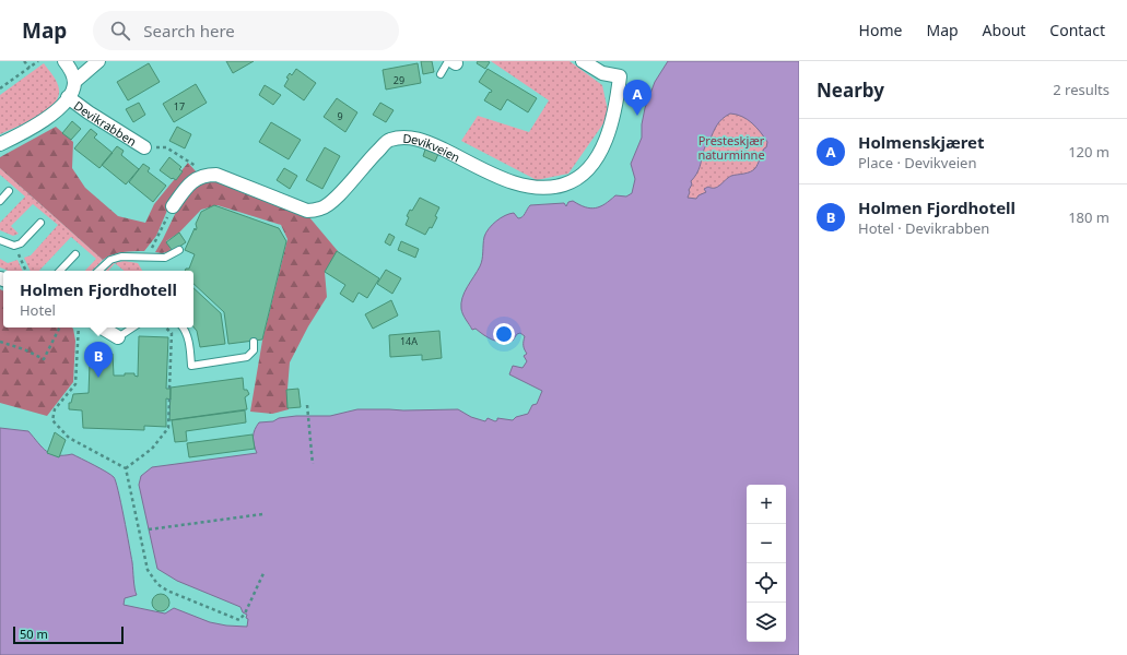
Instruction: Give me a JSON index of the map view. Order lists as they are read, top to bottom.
{
  "streets": {
    "street": ["Devikrabben", "Devikveien"]
  },
  "parks": ["Presteskjær naturminne"],
  "house_numbers": [
    "29",
    "17",
    "9",
    "14A"
  ],
  "scale_bar": "50 m",
  "page": {
    "header": "Map",
    "search": "Search here",
    "nav": [
      "Home",
      "Map",
      "About",
      "Contact"
    ],
    "heading": ["Nearby", "2 results"],
    "pins": ["A", "B"],
    "list": [
      {
        "mark": "A",
        "name": "Holmenskjæret",
        "note": "Place · Devikveien",
        "value": "120 m"
      },
      {
        "mark": "B",
        "name": "Holmen Fjordhotell",
        "note": "Hotel · Devikrabben",
        "value": "180 m"
      }
    ],
    "popup": ["Holmen Fjordhotell", "Hotel"],
    "map_buttons": ["+", "−"],
    "scale": "50 m"
  }
}
